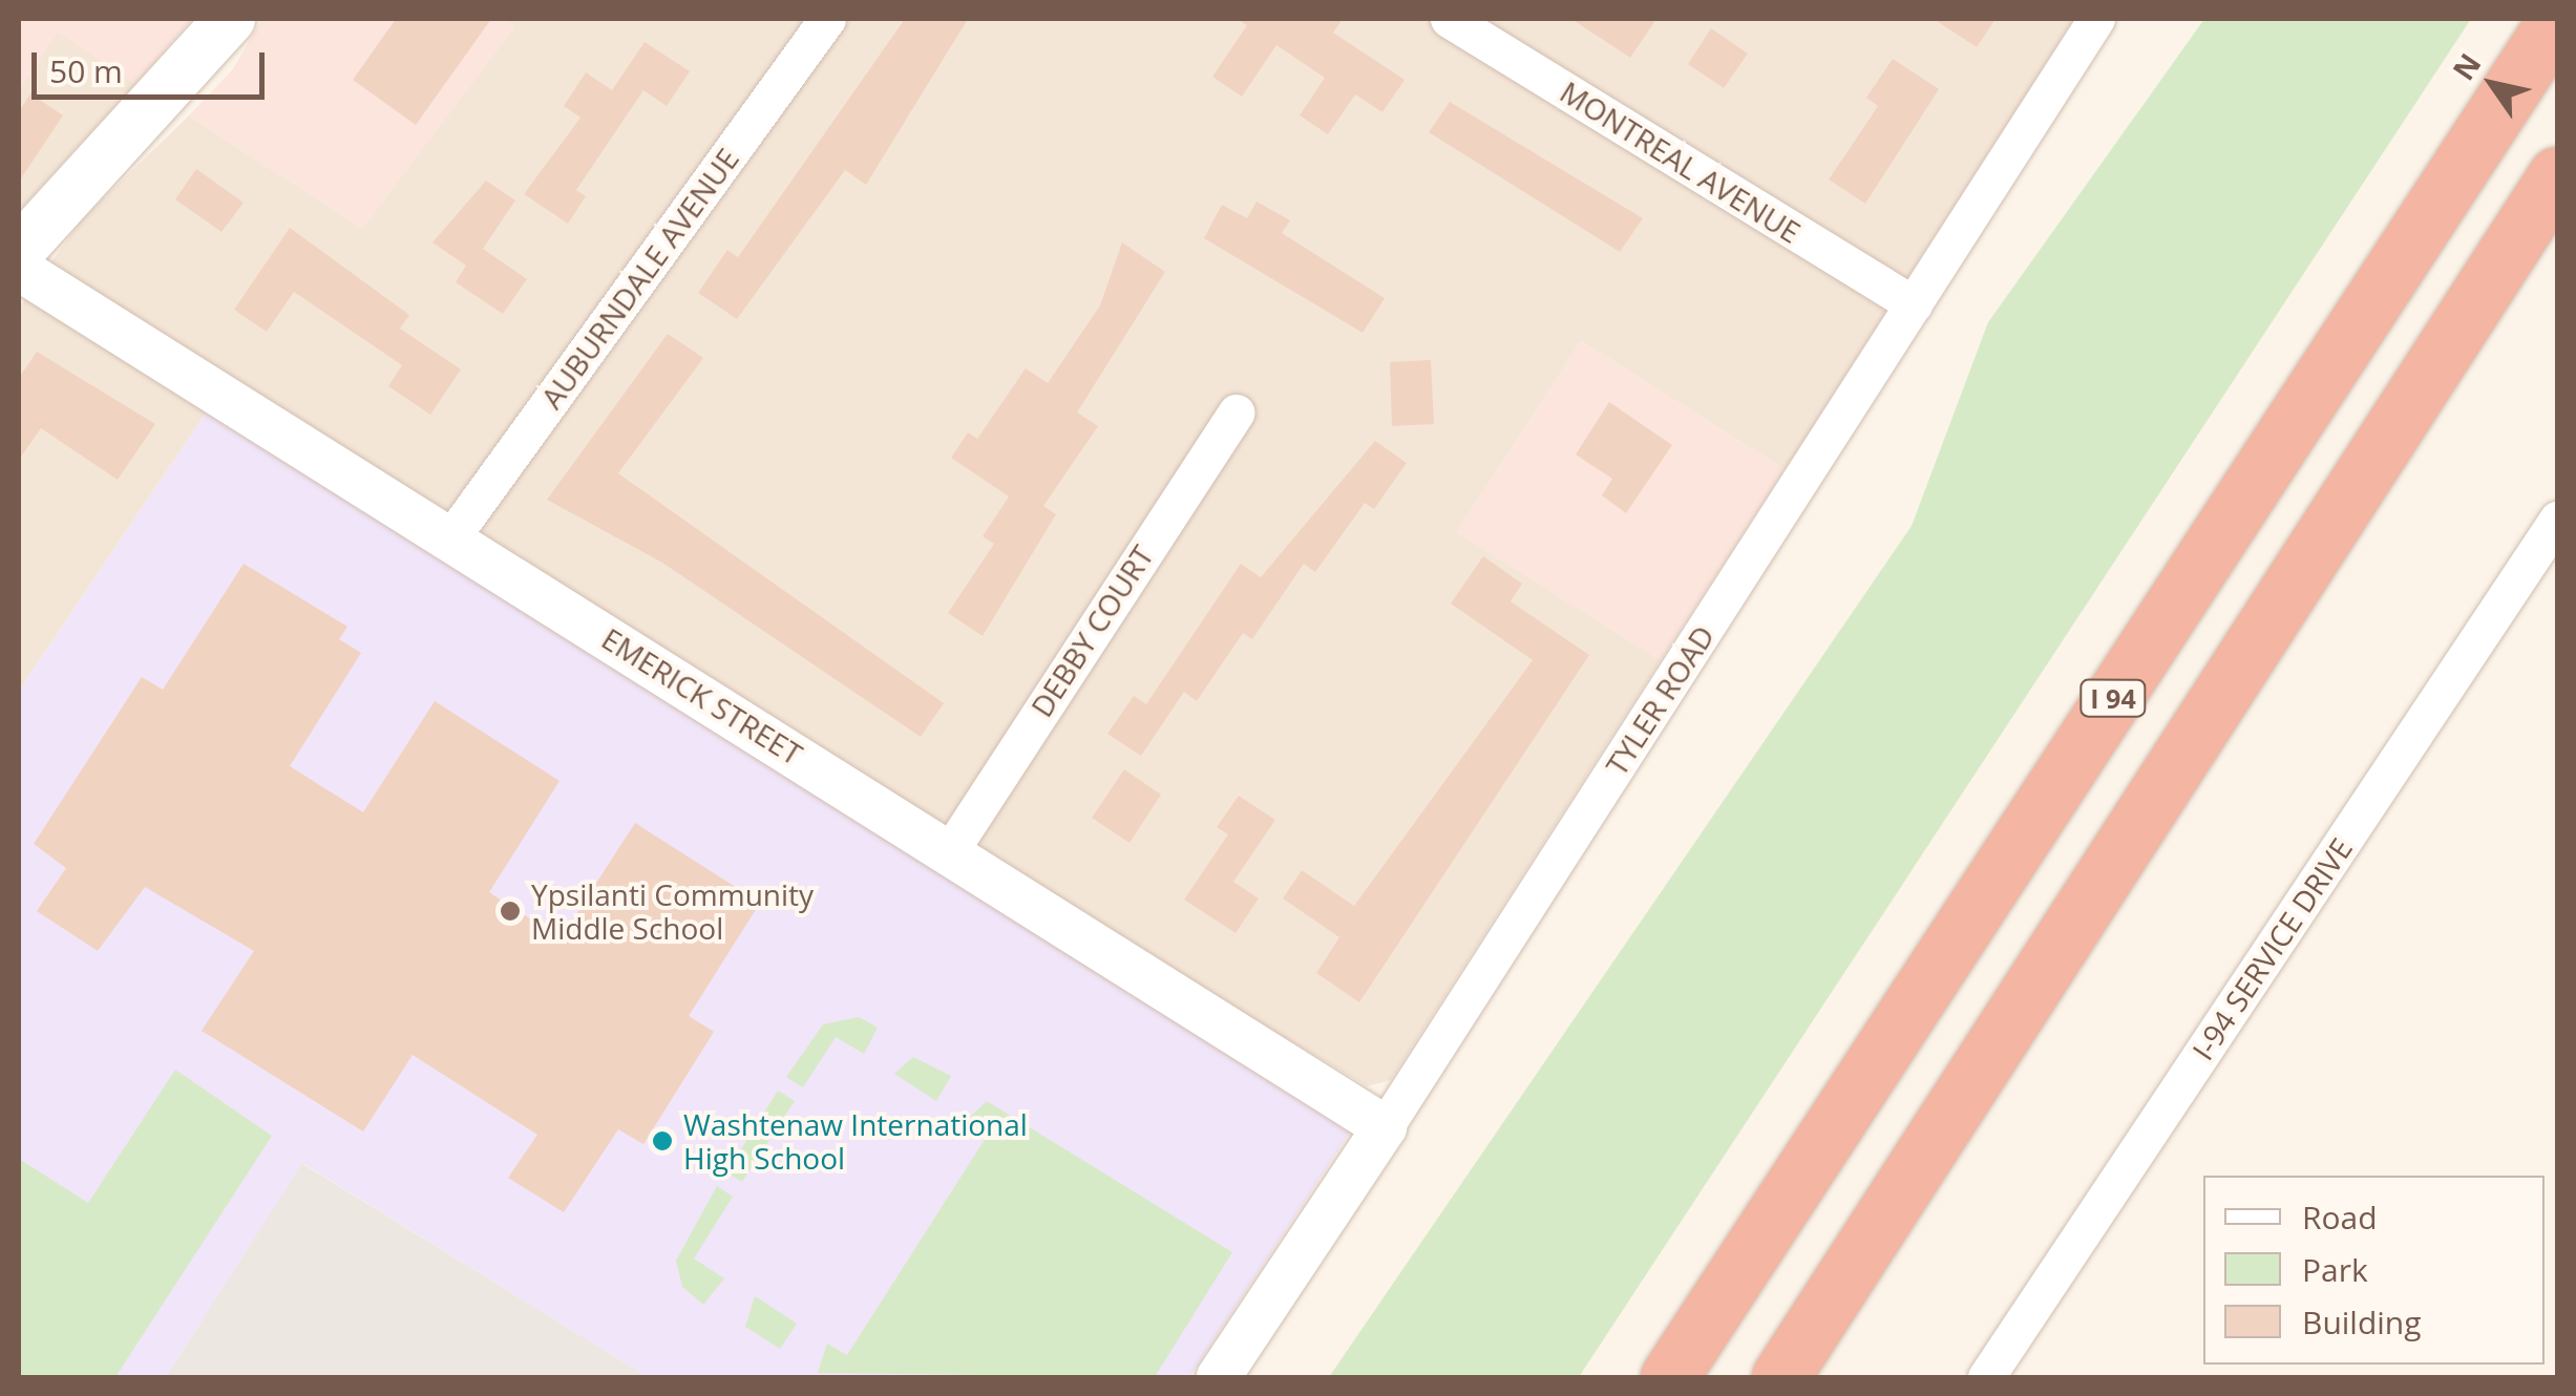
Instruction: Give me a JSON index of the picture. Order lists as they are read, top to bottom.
{
  "streets": {
    "highway": ["I 94"],
    "street": [
      "MONTREAL AVENUE",
      "AUBURNDALE AVENUE",
      "DEBBY COURT",
      "EMERICK STREET",
      "TYLER ROAD",
      "I-94 SERVICE DRIVE"
    ]
  },
  "crossings": [
    ["MONTREAL AVENUE", "TYLER ROAD"],
    ["AUBURNDALE AVENUE", "EMERICK STREET"],
    ["DEBBY COURT", "EMERICK STREET"],
    ["EMERICK STREET", "TYLER ROAD"]
  ],
  "places": ["Ypsilanti Community Middle School", "Washtenaw International High School"],
  "legend": ["Road", "Park", "Building"],
  "scale_bar": "50 m",
  "north": "top left"
}
